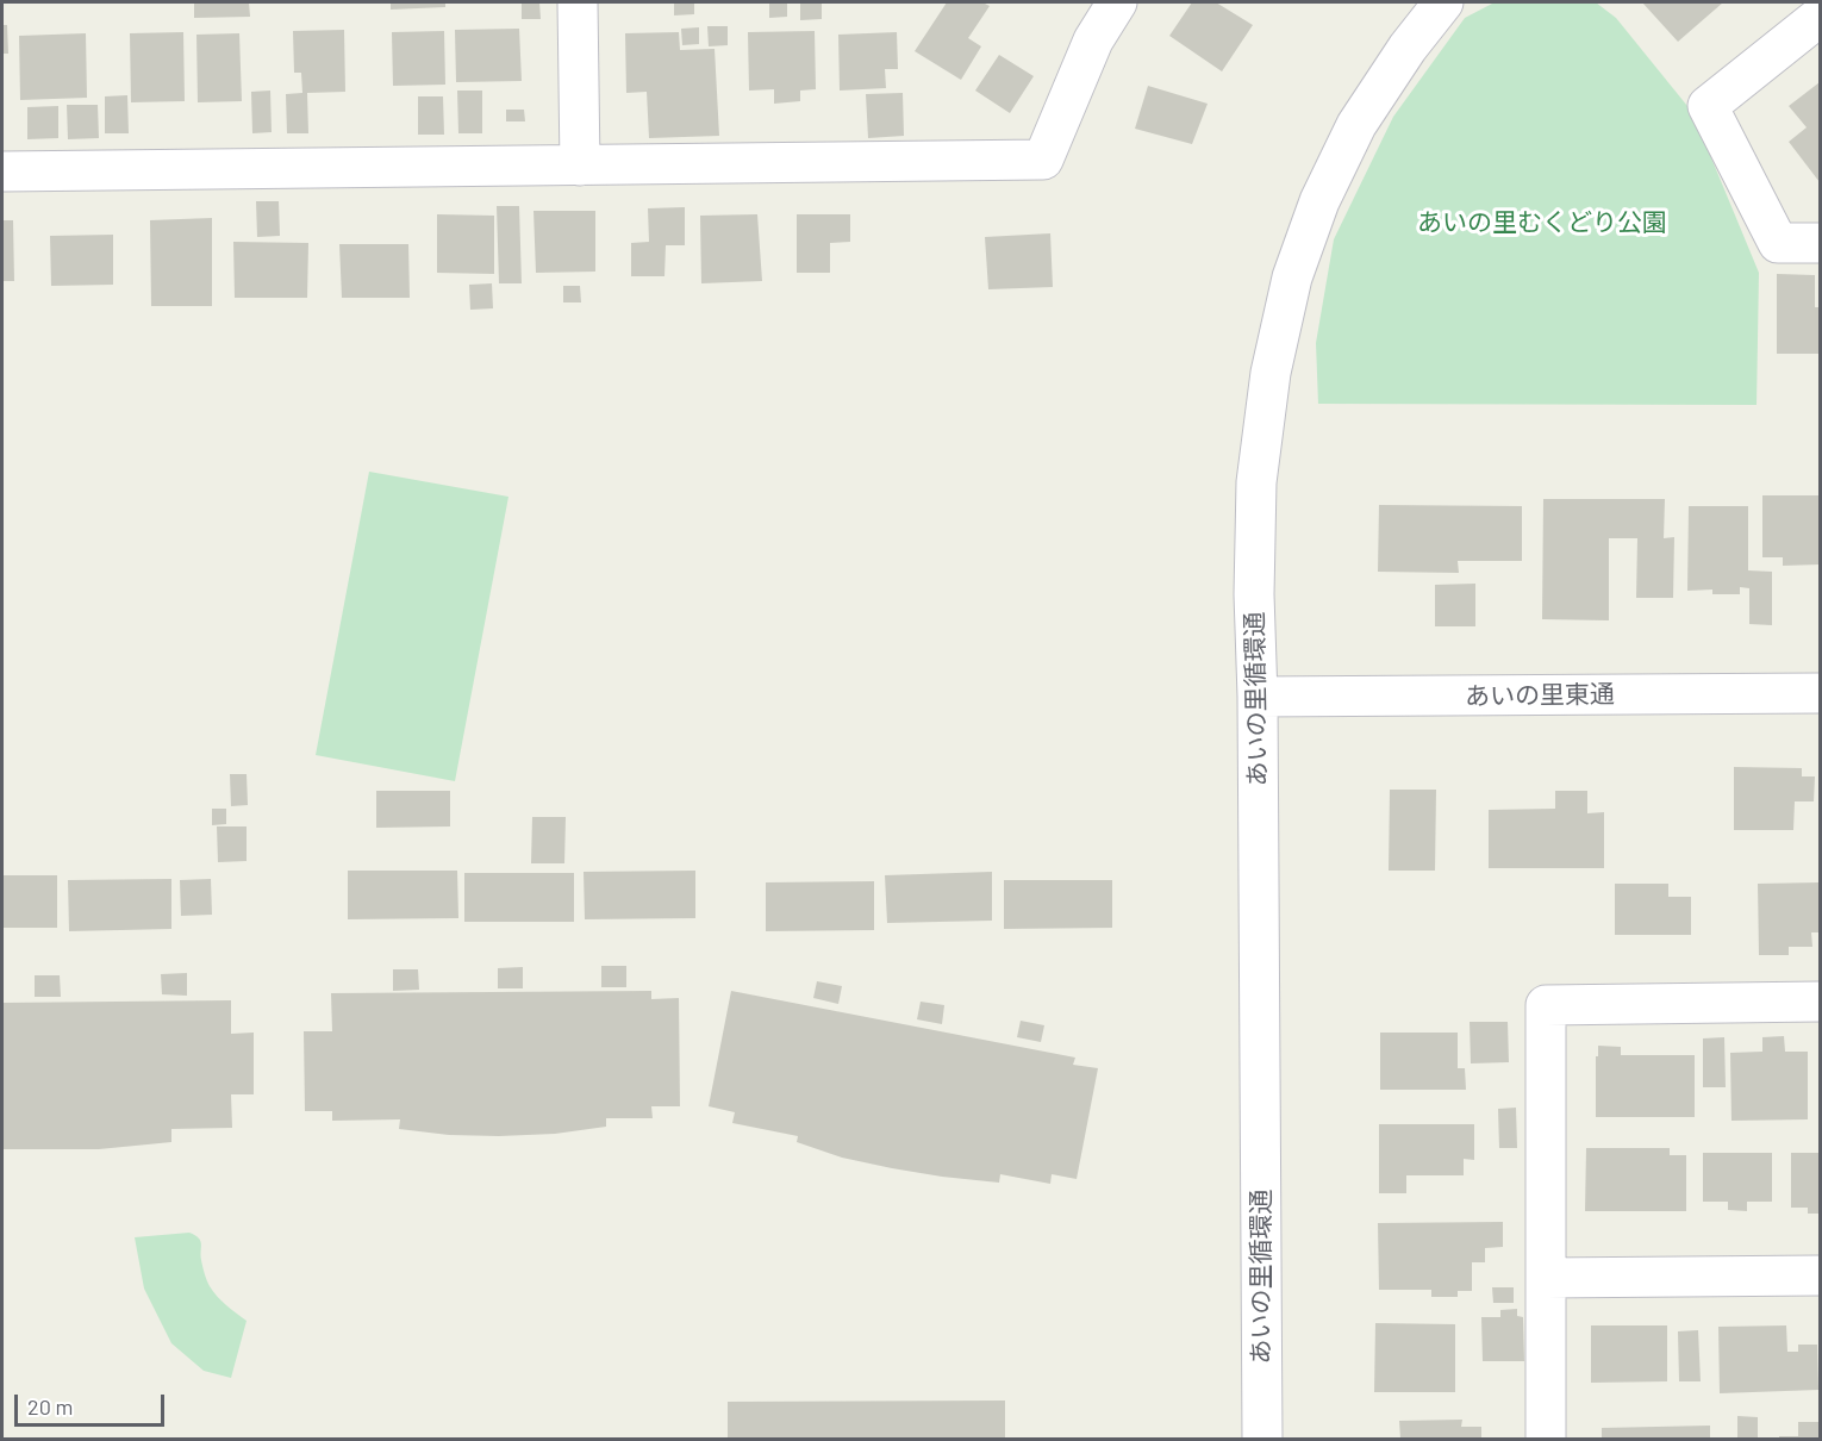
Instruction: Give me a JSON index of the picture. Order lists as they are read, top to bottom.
{
  "streets": {
    "street": ["あいの里東通", "あいの里循環通"]
  },
  "crossings": [
    ["あいの里東通", "あいの里循環通"]
  ],
  "parks": ["あいの里むくどり公園"],
  "scale_bar": "20 m"
}
